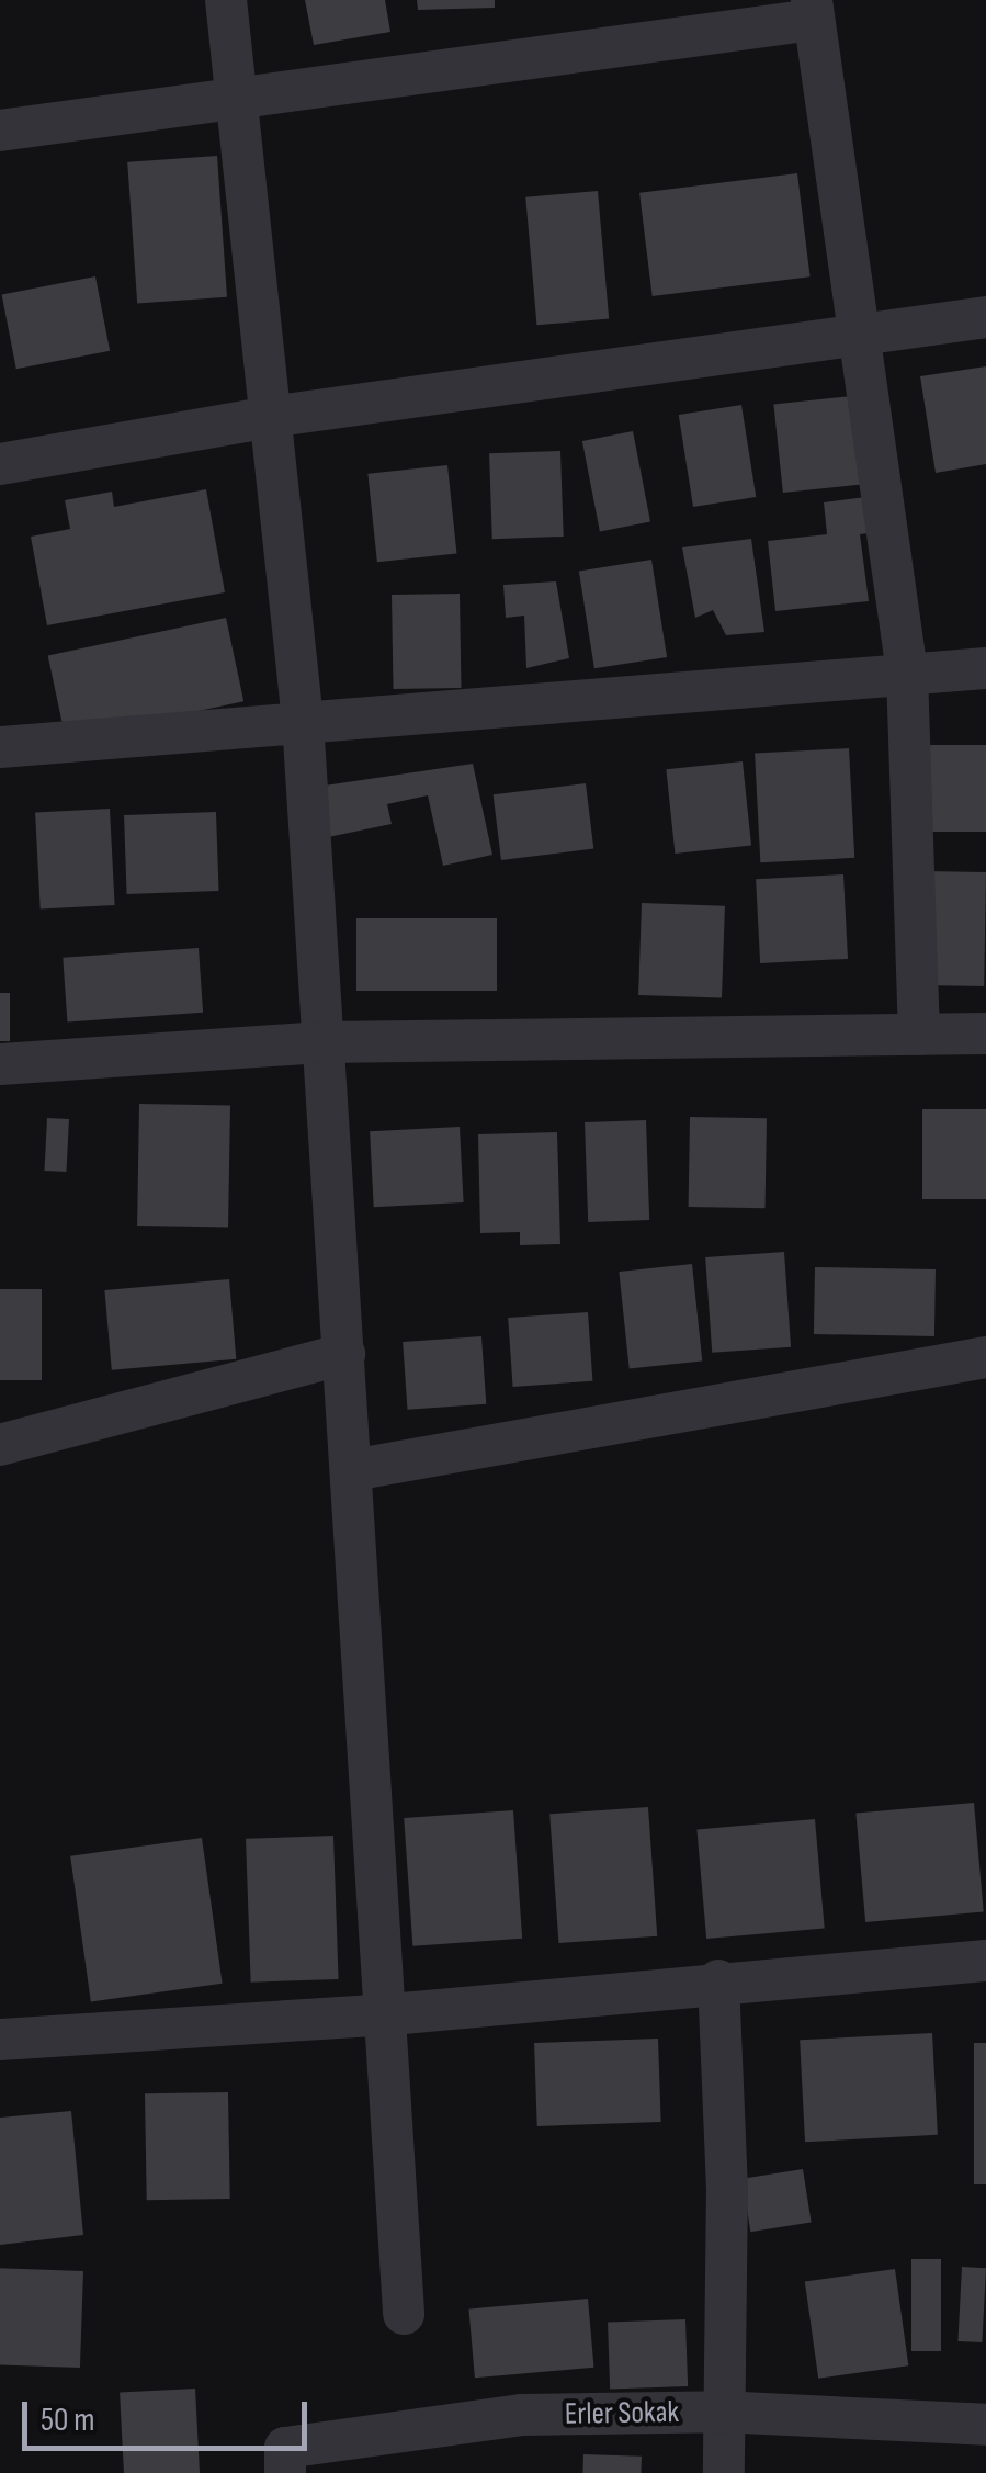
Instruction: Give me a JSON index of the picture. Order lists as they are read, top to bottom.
{
  "streets": {
    "street": ["Erler Sokak"]
  },
  "scale_bar": "50 m"
}
